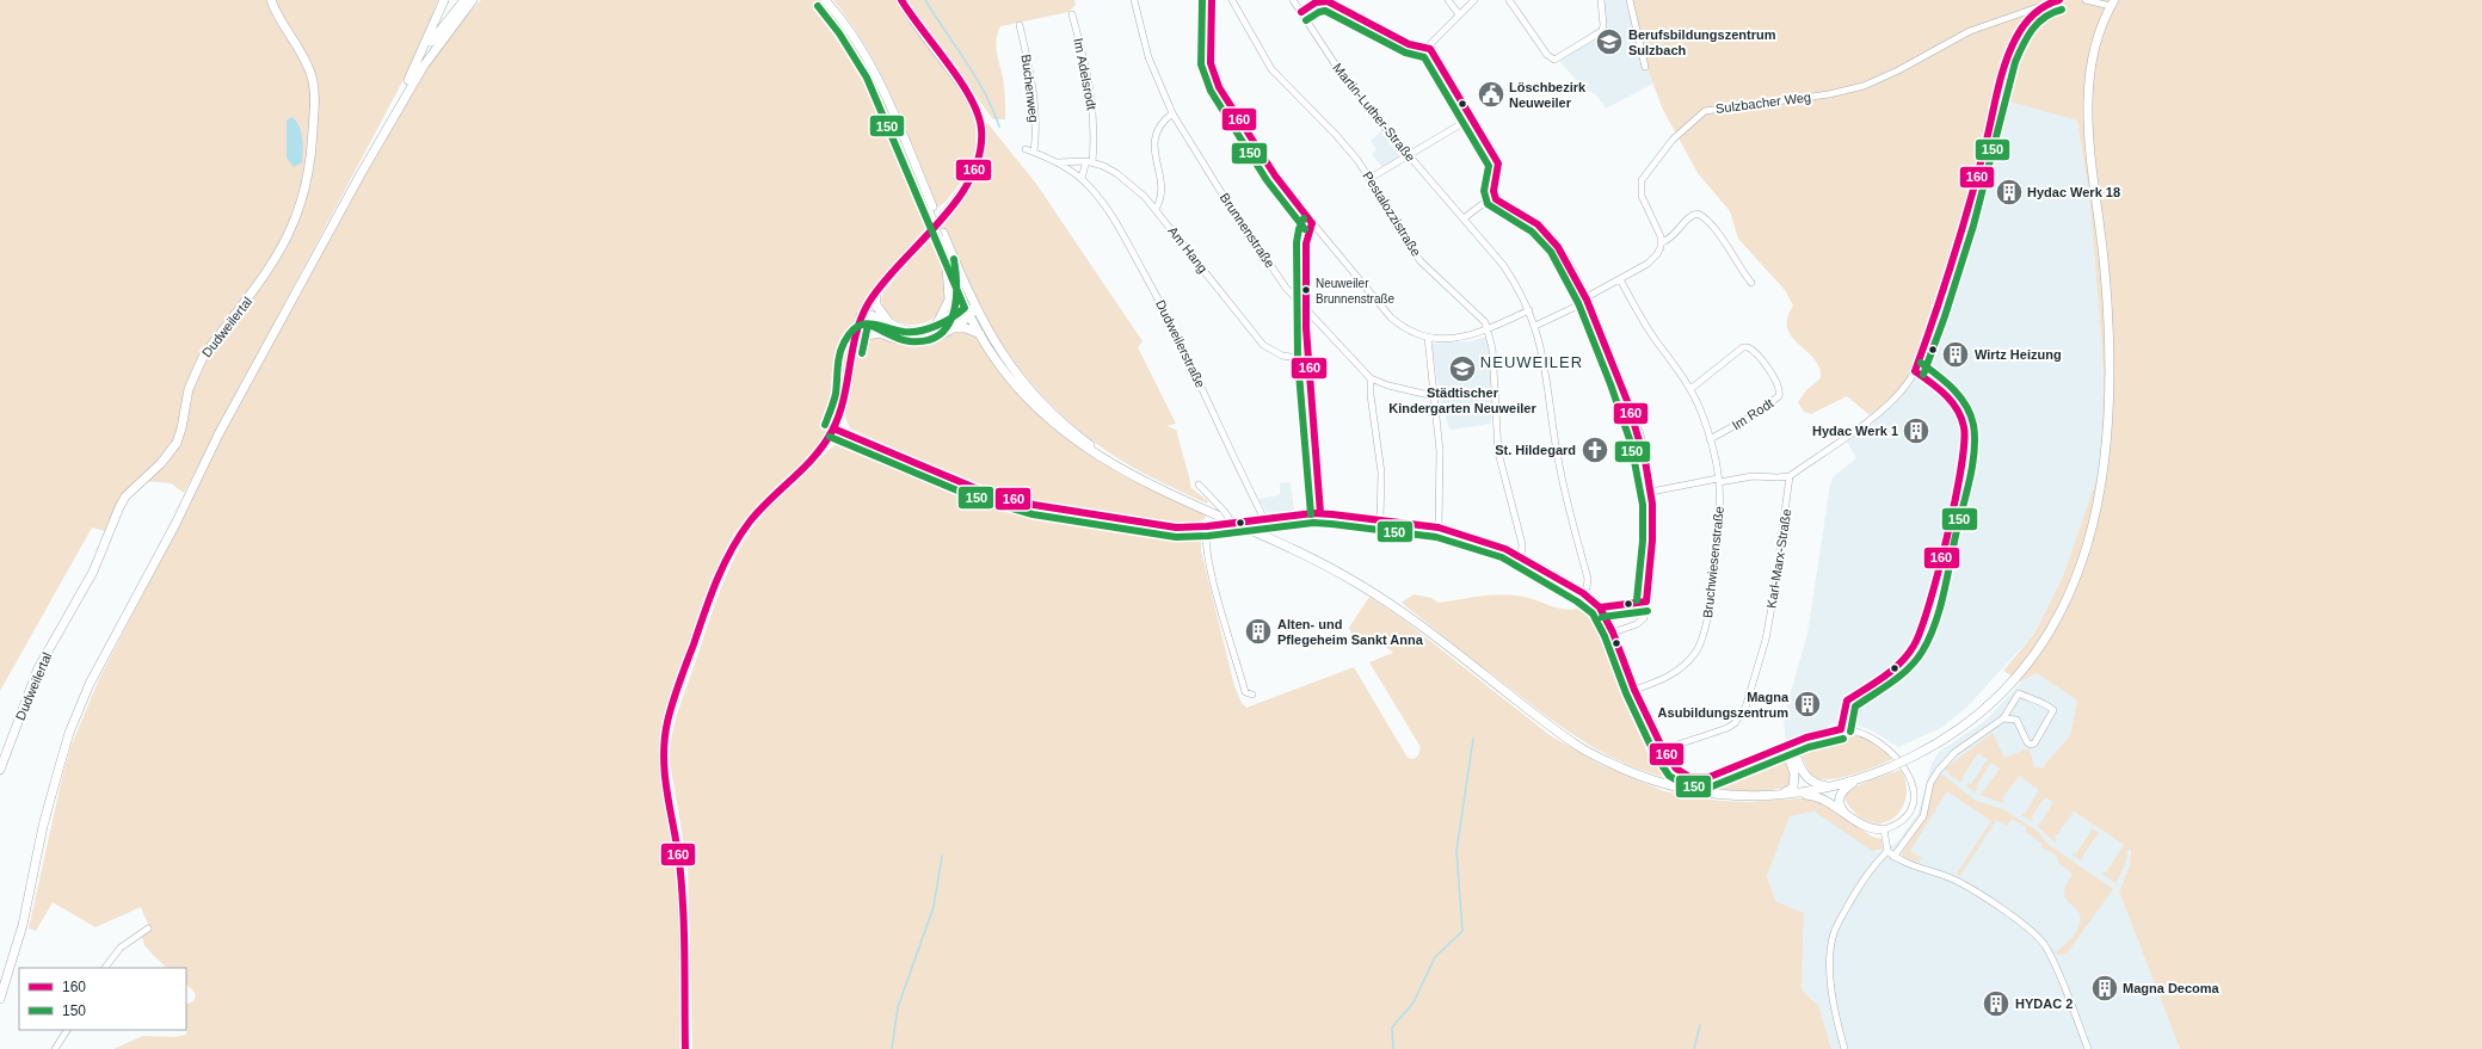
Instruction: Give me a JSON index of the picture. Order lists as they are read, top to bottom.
{
  "streets": {
    "main road": ["Dudweilertal"],
    "street": [
      "Im Adelsrodt",
      "Buchenweg",
      "Sulzbacher Weg",
      "Martin-Luther-Straße",
      "Pestalozzistraße",
      "Brunnenstraße",
      "Am Hang",
      "Dudweilerstraße",
      "Im Rodt",
      "Karl-Marx-Straße",
      "Bruchwiesenstraße"
    ]
  },
  "crossings": [
    ["Im Adelsrodt", "Am Hang"],
    ["Buchenweg", "Dudweilerstraße"],
    ["Am Hang", "Dudweilerstraße"],
    ["Im Rodt", "Bruchwiesenstraße"]
  ],
  "districts": ["NEUWEILER"],
  "places": {
    "school or university": ["Berufsbildungszentrum Sulzbach", "Städtischer Kindergarten Neuweiler"],
    "public building": ["Löschbezirk Neuweiler"],
    "building": [
      "Hydac Werk 18",
      "Wirtz Heizung",
      "Hydac Werk 1",
      "Alten- und Pflegeheim Sankt Anna",
      "Magna Asubildungszentrum",
      "Magna Decoma",
      "HYDAC 2"
    ],
    "other": ["Neuweiler Brunnenstraße"],
    "church": ["St. Hildegard"]
  },
  "lines": ["transit line 160", "transit line 150"],
  "legend": ["160", "150"]
}
